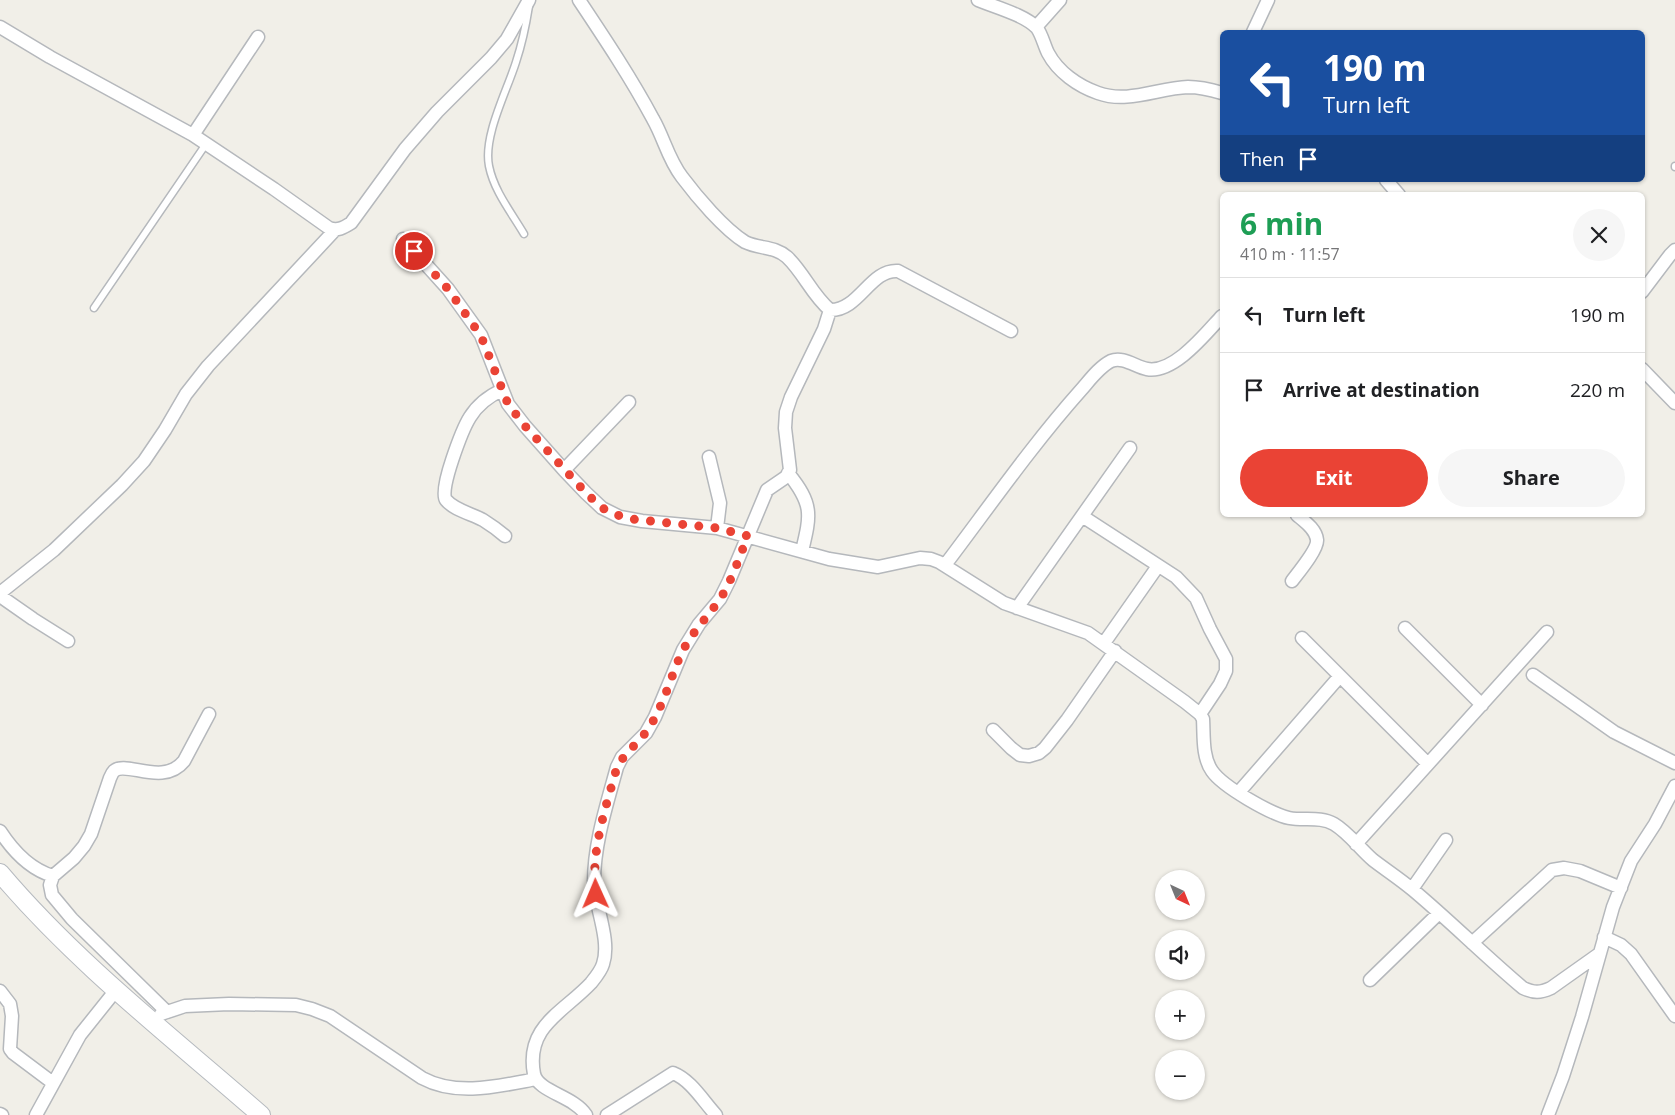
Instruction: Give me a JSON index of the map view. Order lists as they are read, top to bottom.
{
  "north": "bottom right",
  "page": {
    "turn": ["190 m", "Turn left"],
    "then": "Then",
    "heading": ["6 min", "410 m · 11:57"],
    "list": [
      {
        "name": "Turn left",
        "value": "190 m"
      },
      {
        "name": "Arrive at destination",
        "value": "220 m"
      }
    ],
    "buttons": ["Exit", "Share"],
    "map_buttons": ["+", "−"]
  }
}
